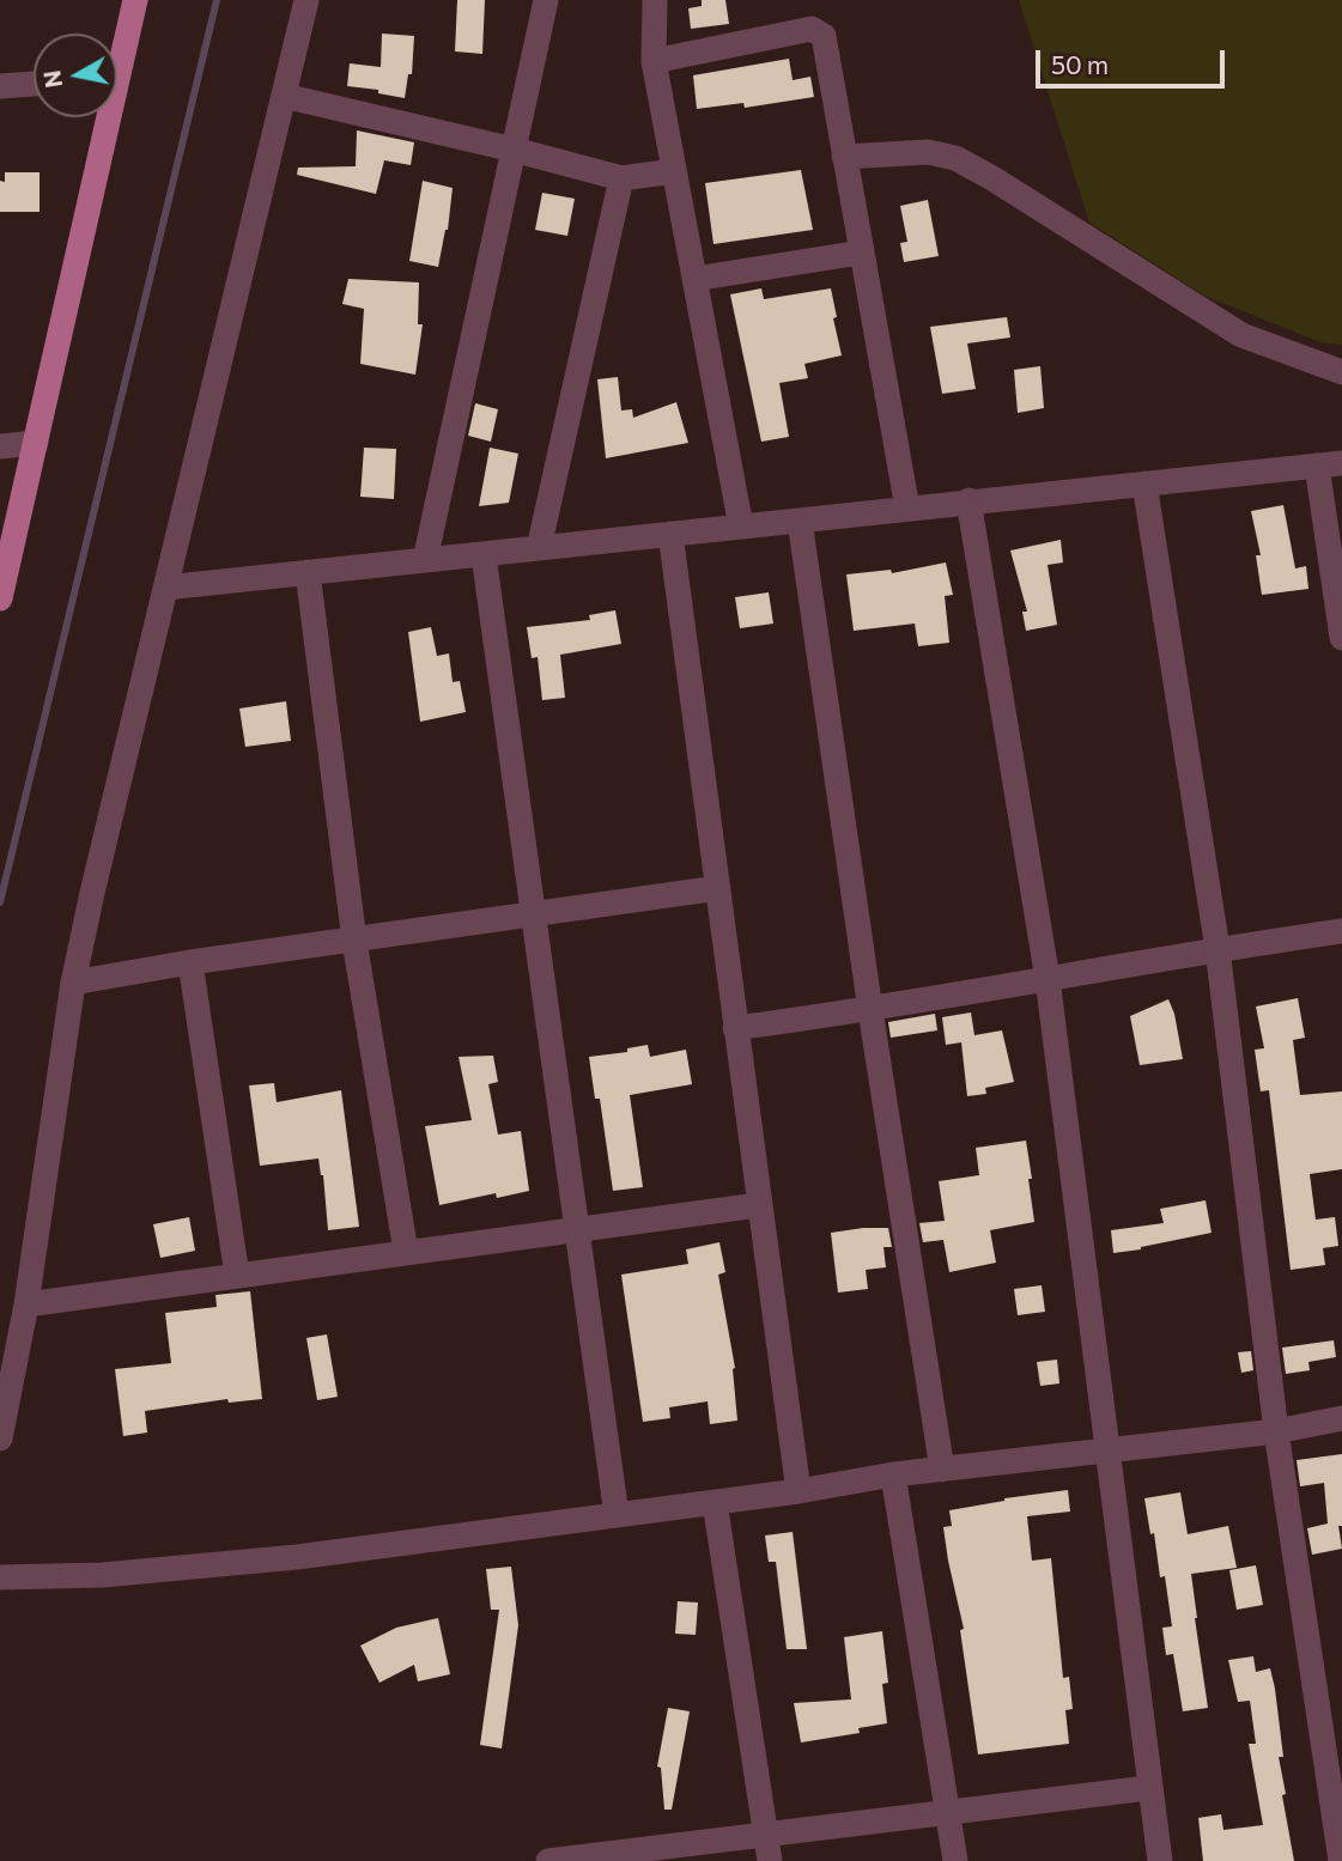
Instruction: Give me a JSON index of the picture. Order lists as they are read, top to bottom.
{
  "scale_bar": "50 m",
  "north": "left"
}
